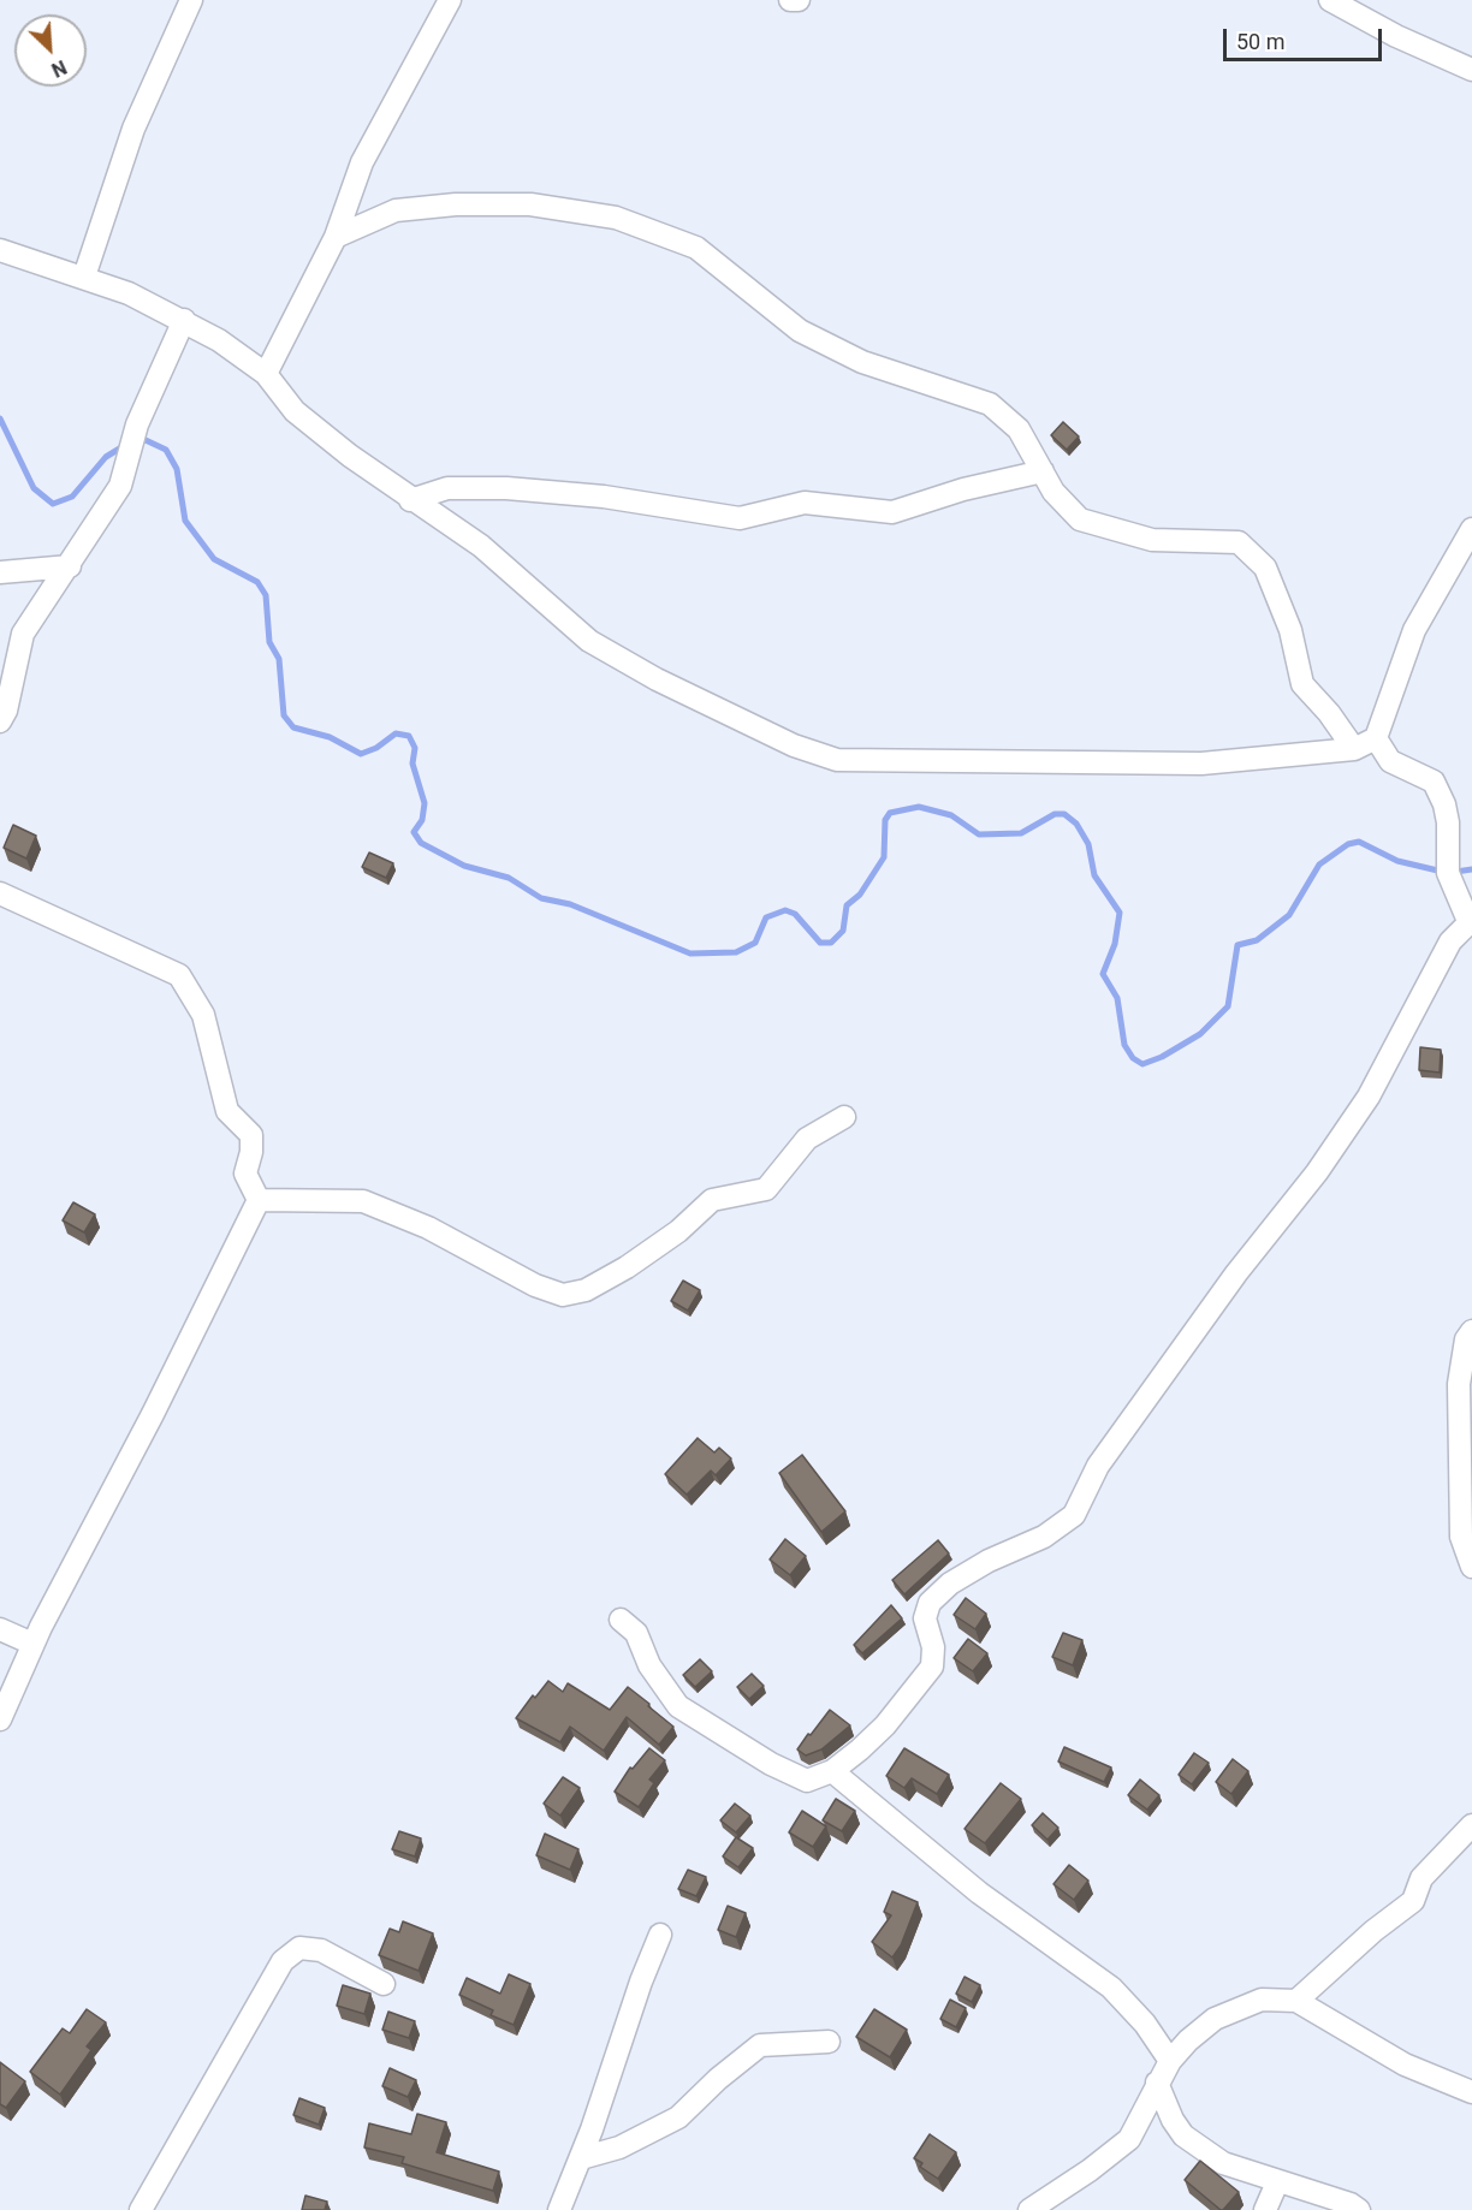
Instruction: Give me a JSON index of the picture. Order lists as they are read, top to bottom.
{
  "scale_bar": "50 m",
  "north": "bottom right"
}
